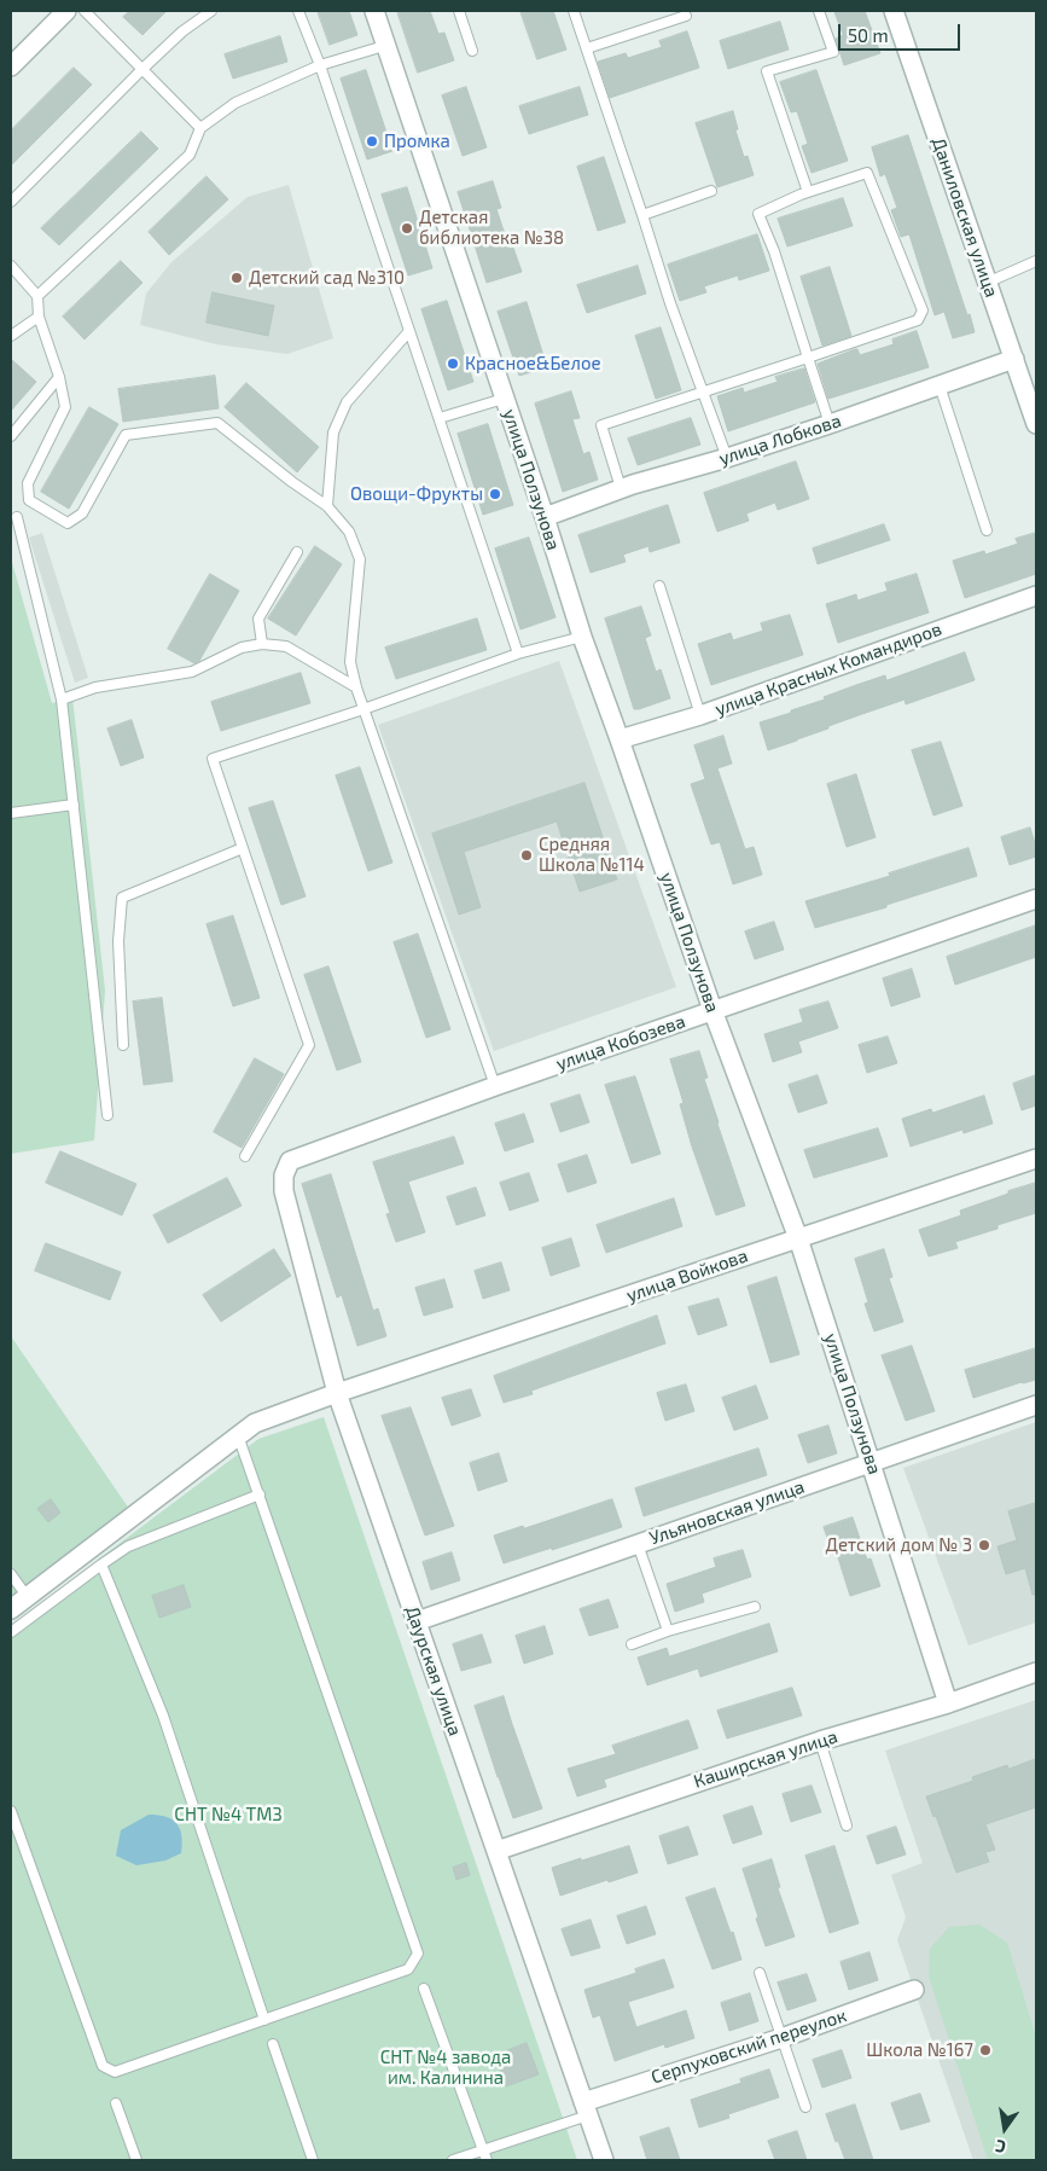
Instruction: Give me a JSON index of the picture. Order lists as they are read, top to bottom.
{
  "streets": {
    "street": [
      "Даниловская улица",
      "улица Лобкова",
      "улица Ползунова",
      "улица Красных Командиров",
      "улица Кобозева",
      "улица Войкова",
      "Ульяновская улица",
      "Даурская улица",
      "Каширская улица",
      "Серпуховский переулок"
    ]
  },
  "crossings": [
    ["Даниловская улица", "улица Лобкова"],
    ["улица Лобкова", "улица Ползунова"],
    ["улица Ползунова", "улица Красных Командиров"],
    ["улица Ползунова", "улица Кобозева"],
    ["улица Ползунова", "улица Войкова"],
    ["улица Ползунова", "Ульяновская улица"],
    ["улица Ползунова", "Каширская улица"],
    ["улица Кобозева", "Даурская улица"],
    ["улица Войкова", "Даурская улица"],
    ["Ульяновская улица", "Даурская улица"],
    ["Даурская улица", "Каширская улица"],
    ["Даурская улица", "Серпуховский переулок"]
  ],
  "parks": ["СНТ №4 ТМЗ", "СНТ №4 завода им. Калинина"],
  "places": [
    "Промка",
    "Детская библиотека №38",
    "Детский сад №310",
    "Красное&Белое",
    "Овощи-Фрукты",
    "Средняя Школа №114",
    "Детский дом № 3",
    "Школа №167"
  ],
  "scale_bar": "50 m",
  "north": "bottom"
}
